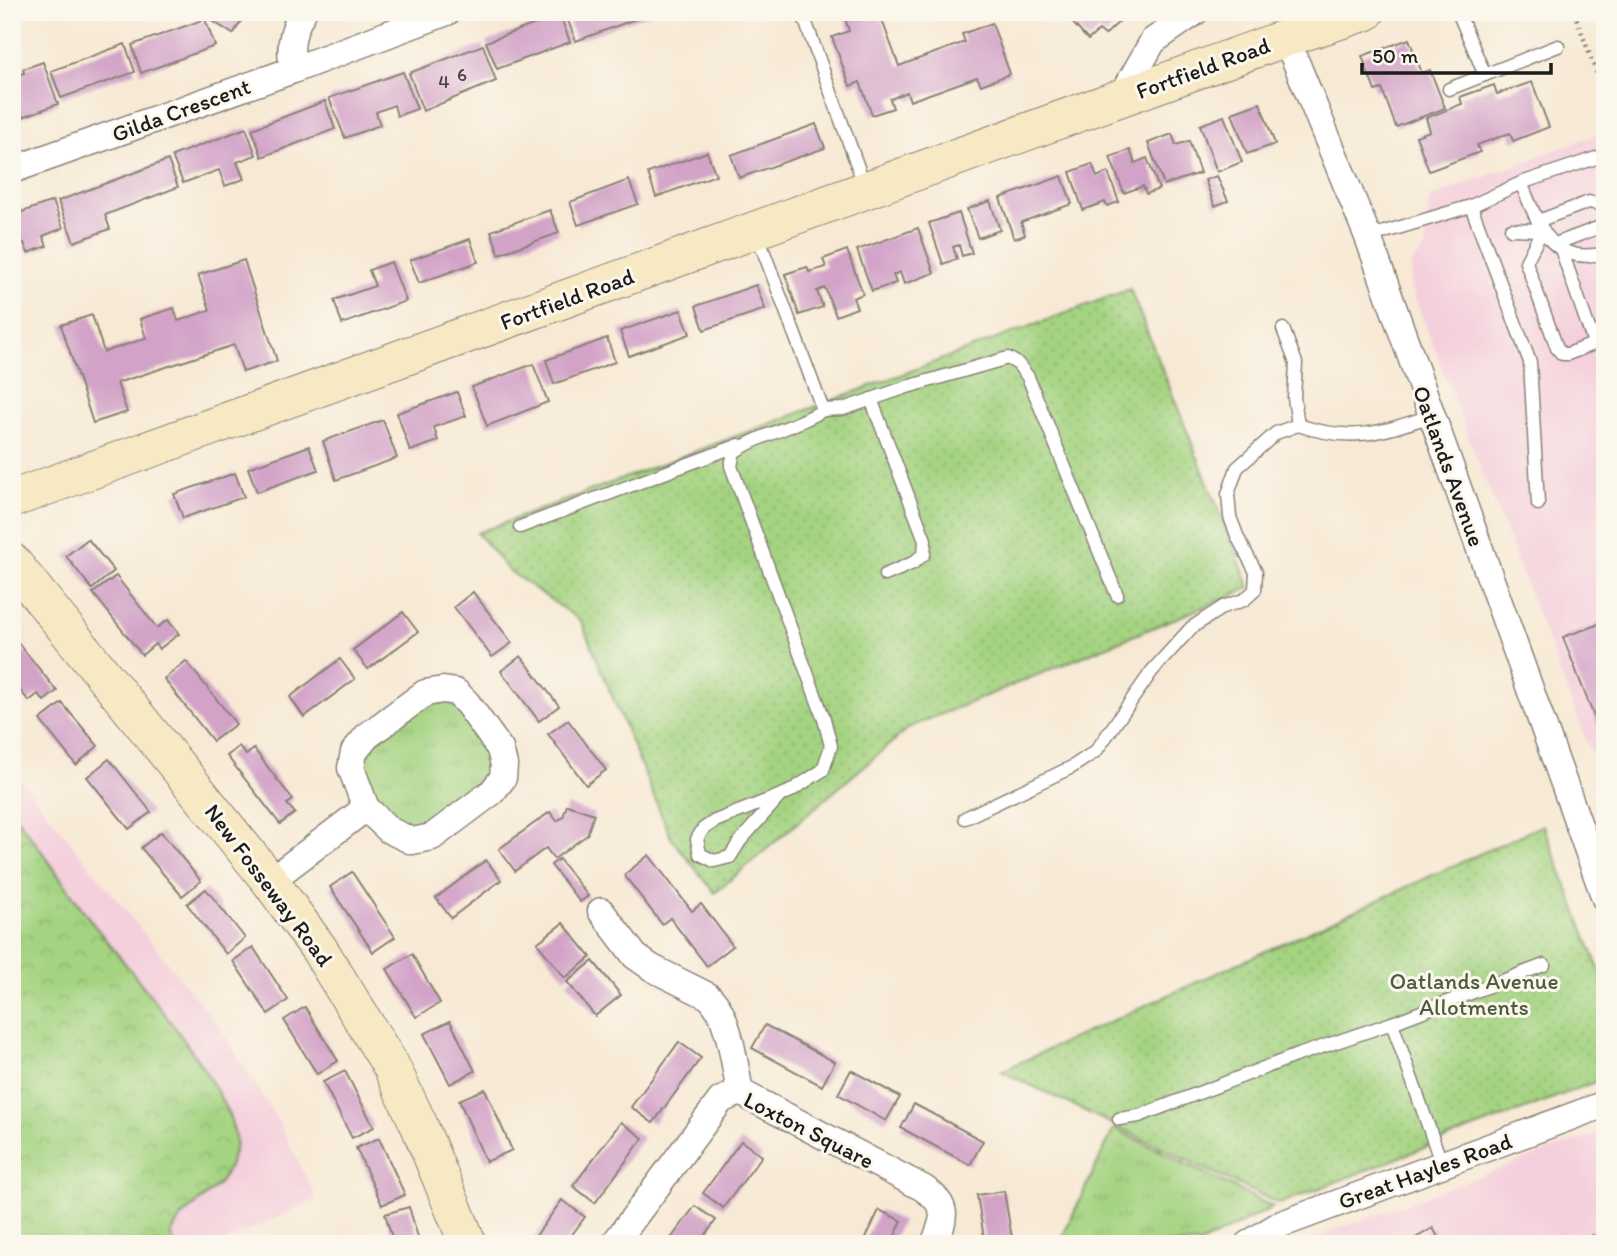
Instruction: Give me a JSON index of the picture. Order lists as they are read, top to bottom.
{
  "streets": {
    "street": [
      "Fortfield Road",
      "Gilda Crescent",
      "Oatlands Avenue",
      "New Fosseway Road",
      "Loxton Square",
      "Great Hayles Road"
    ]
  },
  "crossings": [
    ["Fortfield Road", "Oatlands Avenue"]
  ],
  "parks": ["Oatlands Avenue Allotments"],
  "house_numbers": ["6", "4"],
  "scale_bar": "50 m"
}
